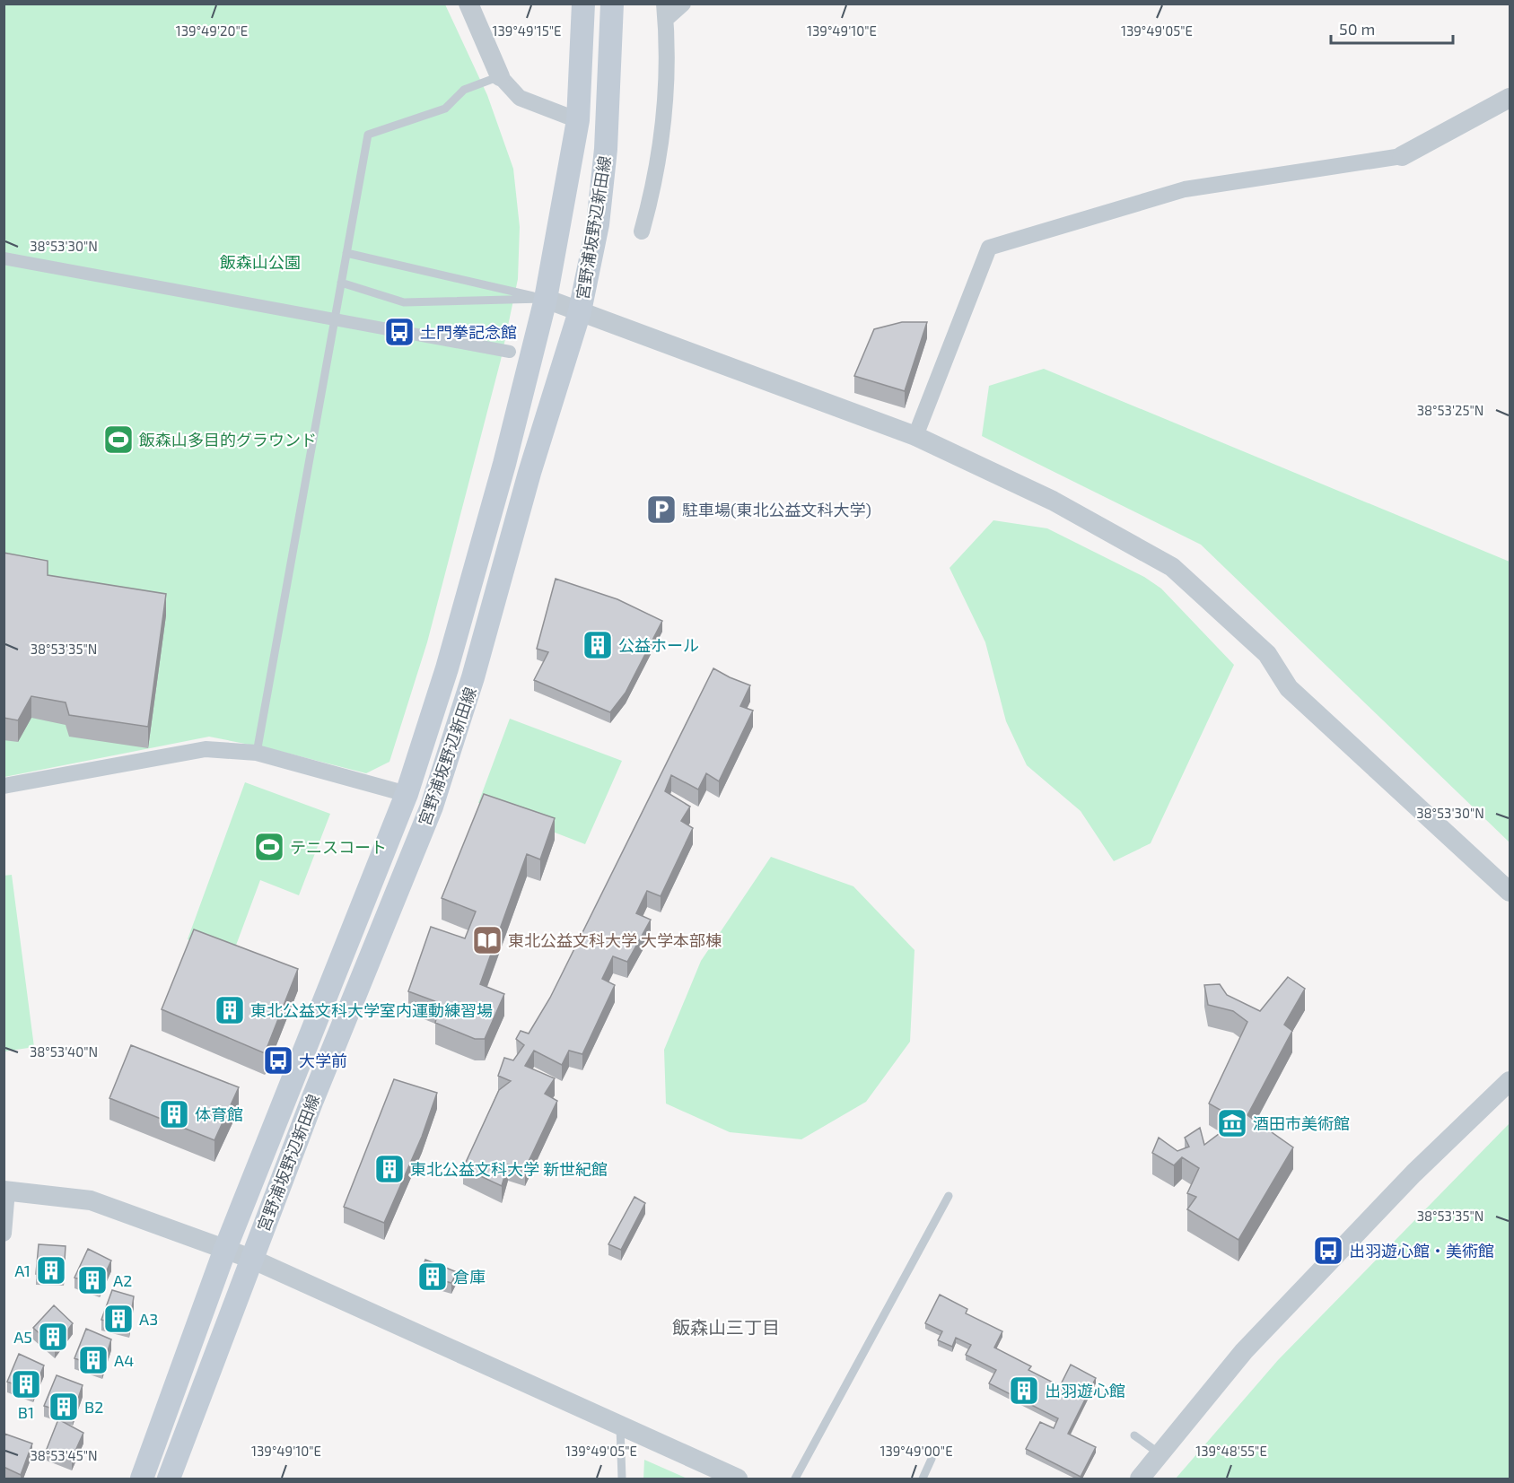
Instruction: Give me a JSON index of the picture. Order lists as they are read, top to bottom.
{
  "streets": {
    "main road": ["宮野浦坂野辺新田線"]
  },
  "districts": ["飯森山三丁目"],
  "parks": ["飯森山公園"],
  "places": {
    "bus stop": ["土門拳記念館", "大学前", "出羽遊心館・美術館"],
    "sports": ["飯森山多目的グラウンド", "テニスコート"],
    "parking": ["駐車場(東北公益文科大学)"],
    "building": [
      "公益ホール",
      "東北公益文科大学室内運動練習場",
      "体育館",
      "東北公益文科大学 新世紀館",
      "A1",
      "倉庫",
      "A2",
      "A3",
      "A5",
      "A4",
      "B1",
      "出羽遊心館",
      "B2"
    ],
    "library": ["東北公益文科大学 大学本部棟"],
    "museum": ["酒田市美術館"]
  },
  "scale_bar": "50 m",
  "coordinates": [
    "139°49'20\"E",
    "139°49'15\"E",
    "139°49'10\"E",
    "139°49'05\"E",
    "38°53'30\"N",
    "38°53'25\"N",
    "38°53'35\"N",
    "38°53'40\"N",
    "139°49'00\"E",
    "139°48'55\"E",
    "38°53'45\"N"
  ]
}
